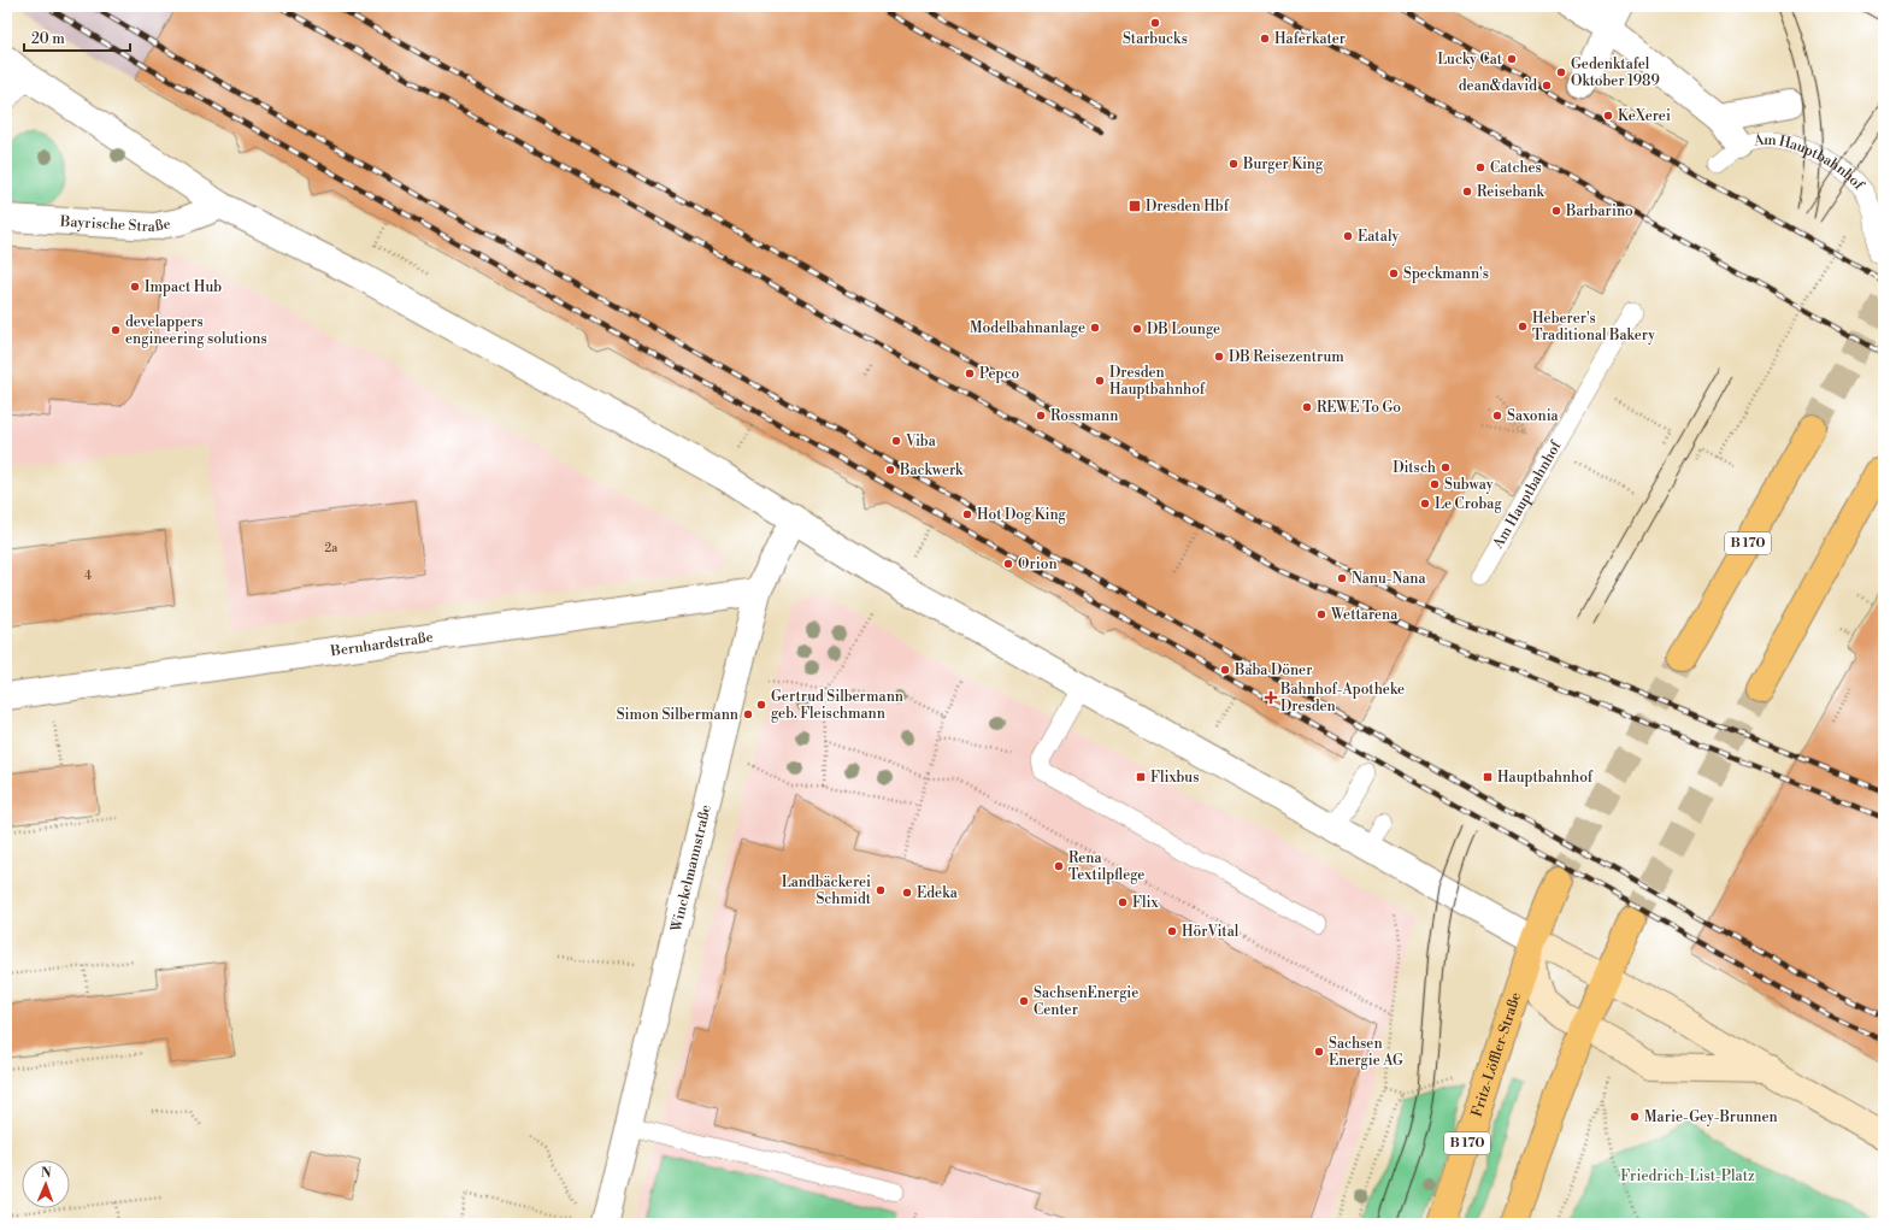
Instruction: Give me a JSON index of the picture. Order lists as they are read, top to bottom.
{
  "streets": {
    "main road": ["B 170", "Fritz-Löffler-Straße"],
    "street": ["Bayrische Straße", "Bernhardstraße", "Winckelmannstraße"],
    "lane": ["Am Hauptbahnhof"]
  },
  "crossings": [
    ["B 170", "Fritz-Löffler-Straße"],
    ["Bernhardstraße", "Winckelmannstraße"]
  ],
  "parks": ["Friedrich-List-Platz"],
  "places": {
    "other": [
      "Starbucks",
      "Haferkater",
      "Lucky Cat",
      "Gedenktafel Oktober 1989",
      "dean&david",
      "KeXerei",
      "Burger King",
      "Catches",
      "Reisebank",
      "Barbarino",
      "Eataly",
      "Speckmann's",
      "Impact Hub",
      "Heberer's Traditional Bakery",
      "Modelbahnanlage",
      "DB Lounge",
      "develappers engineering solutions",
      "DB Reisezentrum",
      "Pepco",
      "Dresden Hauptbahnhof",
      "REWE To Go",
      "Rossmann",
      "Saxonia",
      "Viba",
      "Ditsch",
      "Backwerk",
      "Subway",
      "Le Crobag",
      "Hot Dog King",
      "Orion",
      "Nanu-Nana",
      "Wettarena",
      "Baba Döner",
      "Gertrud Silbermann geb. Fleischmann",
      "Simon Silbermann",
      "Rena Textilpflege",
      "Landbäckerei Schmidt",
      "Edeka",
      "Flix",
      "HörVital",
      "SachsenEnergie Center",
      "Sachsen Energie AG",
      "Marie-Gey-Brunnen"
    ],
    "transit": ["Dresden Hbf", "Flixbus", "Hauptbahnhof"],
    "health": ["Bahnhof-Apotheke Dresden"]
  },
  "house_numbers": ["2a", "4"],
  "scale_bar": "20 m",
  "north": "top"
}
